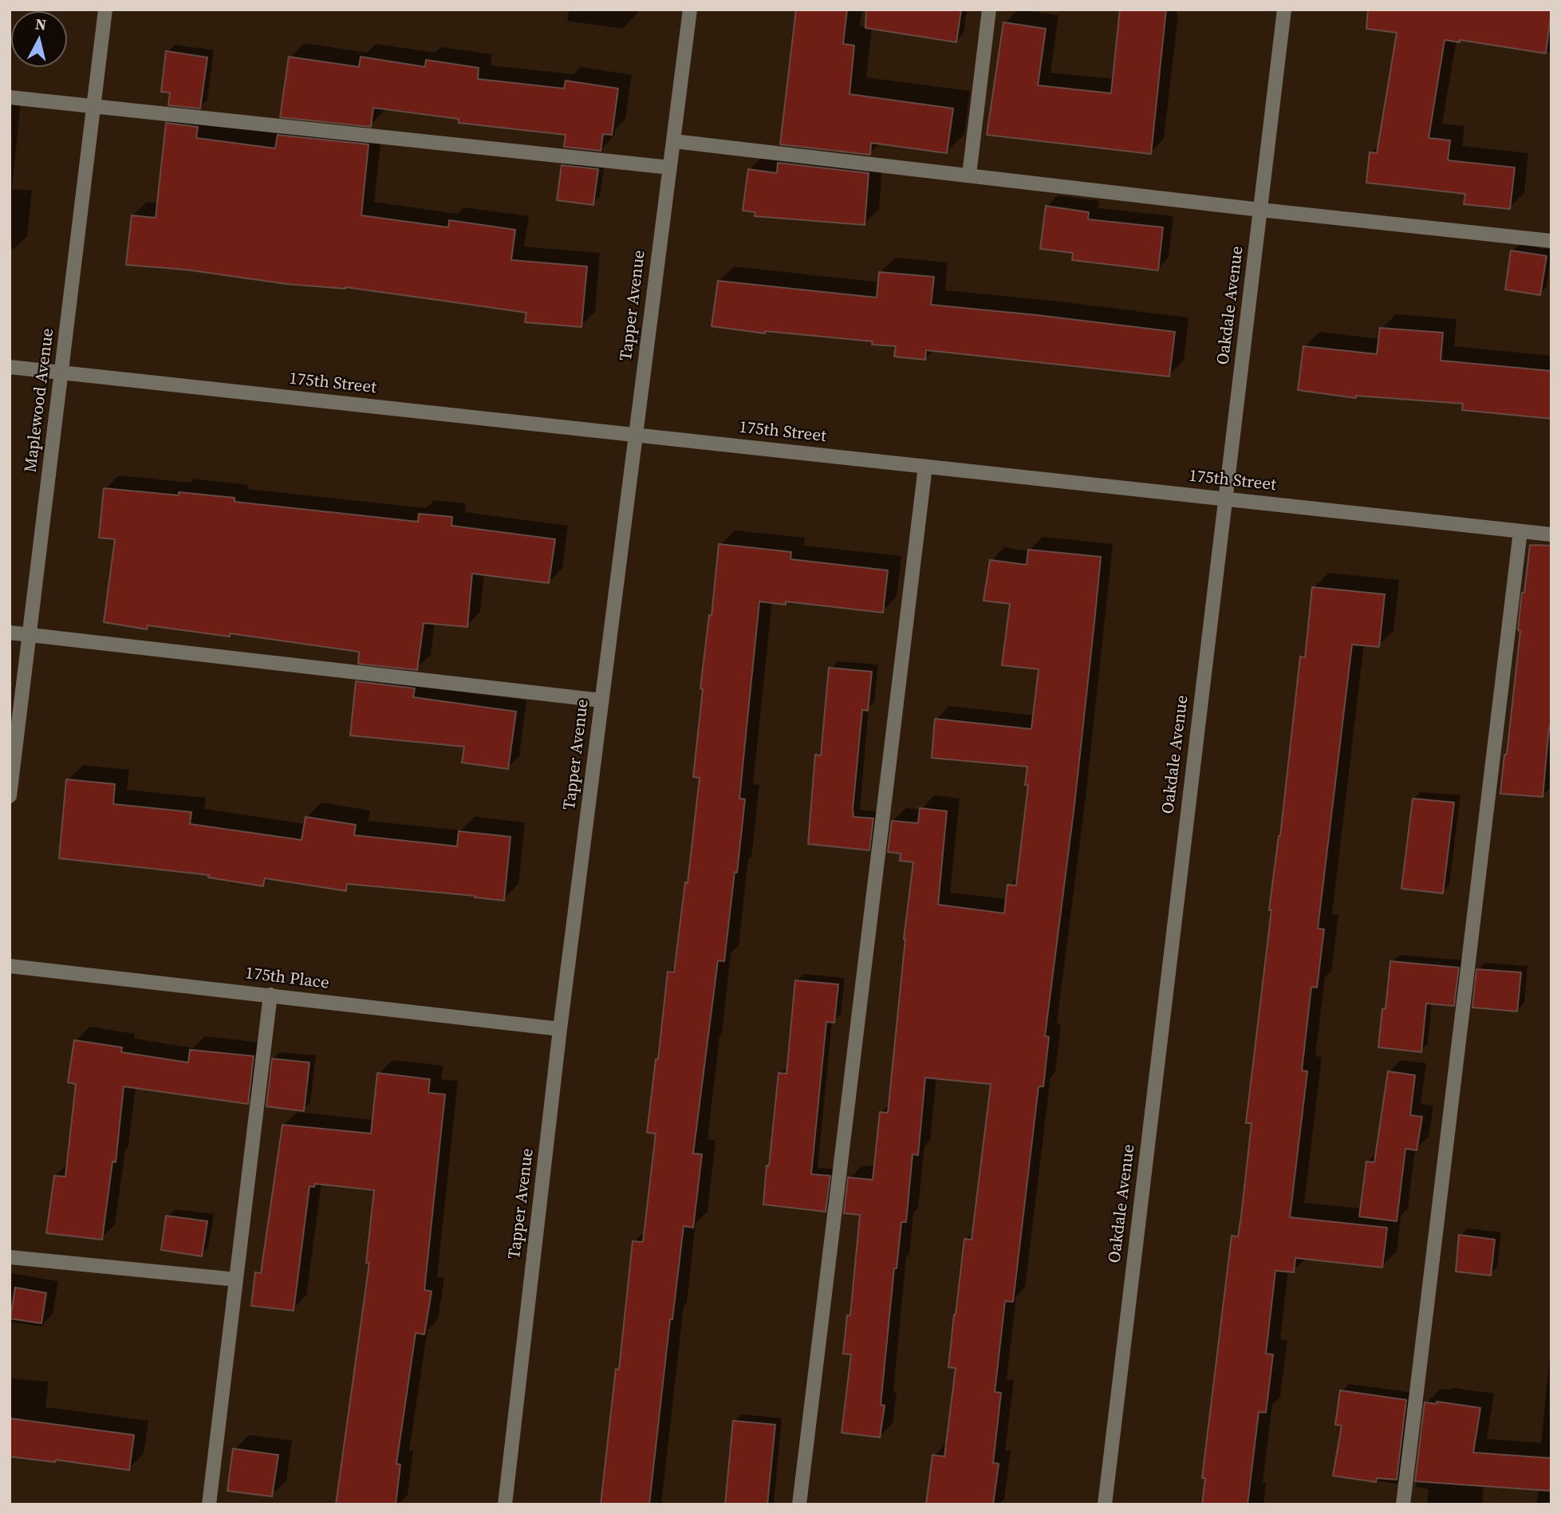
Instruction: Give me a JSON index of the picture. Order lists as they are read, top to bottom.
{
  "streets": {
    "street": [
      "Tapper Avenue",
      "Oakdale Avenue",
      "175th Street",
      "Maplewood Avenue",
      "175th Place"
    ]
  },
  "crossings": [
    ["Tapper Avenue", "175th Street"],
    ["Tapper Avenue", "175th Place"],
    ["Oakdale Avenue", "175th Street"],
    ["175th Street", "Maplewood Avenue"]
  ],
  "north": "top"
}
